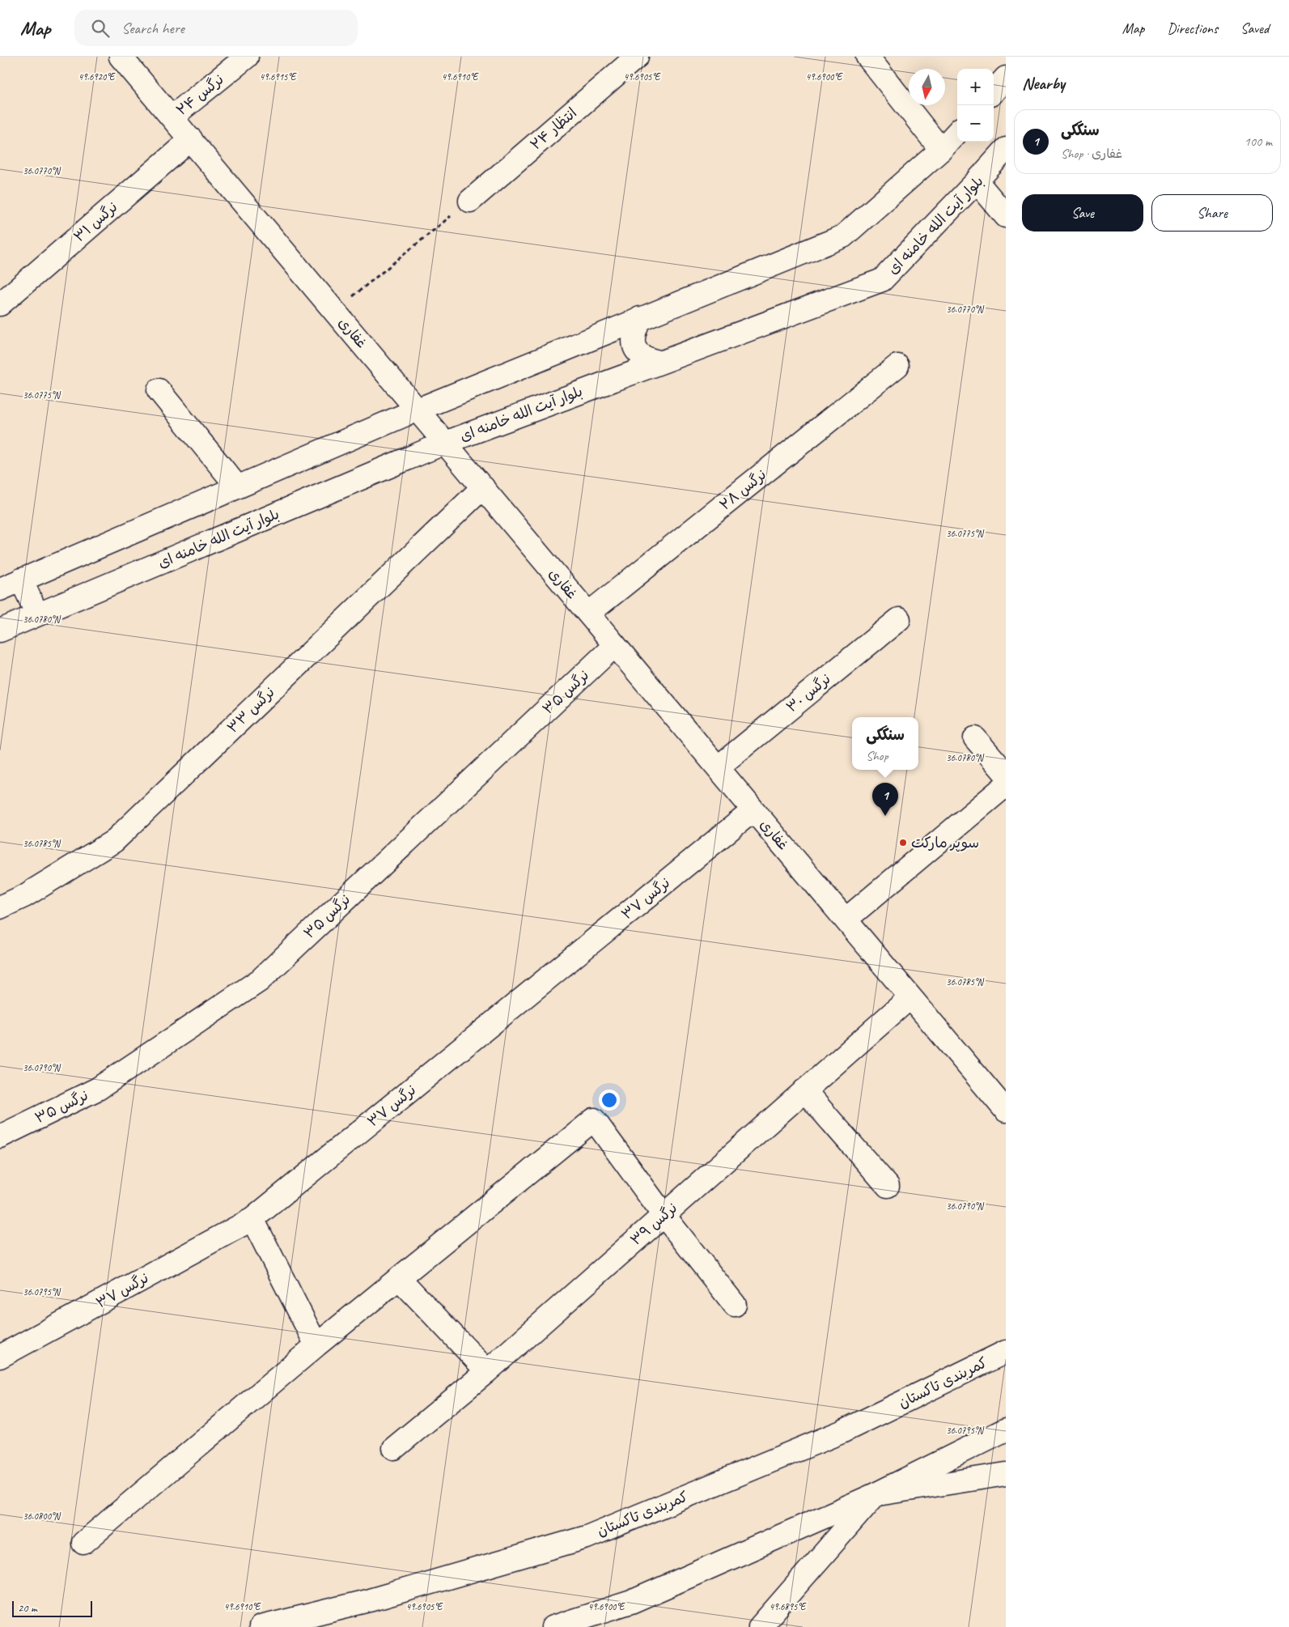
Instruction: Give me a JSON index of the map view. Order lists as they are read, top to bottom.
{
  "streets": {
    "main road": [
      "نرگس ۲۴",
      "انتظار ۲۴",
      "نرگس ۳۱",
      "بلوار آیت الله خامنه ای",
      "غفاری",
      "نرگس ۲۸",
      "نرگس ۳۵",
      "نرگس ۳۰",
      "نرگس ۳۳",
      "نرگس ۳۷",
      "نرگس ۳۹",
      "کمربندی تاکستان"
    ]
  },
  "crossings": [
    ["نرگس ۲۴", "غفاری"],
    ["نرگس ۳۱", "غفاری"],
    ["بلوار آیت الله خامنه ای", "غفاری"],
    ["غفاری", "نرگس ۲۸"],
    ["غفاری", "نرگس ۳۵"],
    ["غفاری", "نرگس ۳۰"],
    ["غفاری", "نرگس ۳۳"],
    ["غفاری", "نرگس ۳۷"],
    ["غفاری", "نرگس ۳۹"]
  ],
  "places": ["سوپر مارکت"],
  "scale_bar": "20 m",
  "north": "bottom",
  "page": {
    "header": "Map",
    "search": "Search here",
    "nav": ["Map", "Directions", "Saved"],
    "heading": "Nearby",
    "map_buttons": ["+", "−"],
    "list": [
      {
        "mark": "1",
        "name": "سنگکی",
        "note": "Shop · غفاری",
        "value": "100 m"
      }
    ],
    "buttons": ["Save", "Share"],
    "popup": ["سنگکی", "Shop"],
    "pins": "1",
    "scale": "20 m"
  },
  "coordinates": [
    "49.6920°E",
    "49.6915°E",
    "49.6910°E",
    "49.6905°E",
    "49.6900°E",
    "36.0770°N",
    "36.0775°N",
    "36.0780°N",
    "36.0785°N",
    "36.0790°N",
    "36.0795°N",
    "36.0800°N",
    "49.6895°E"
  ]
}
